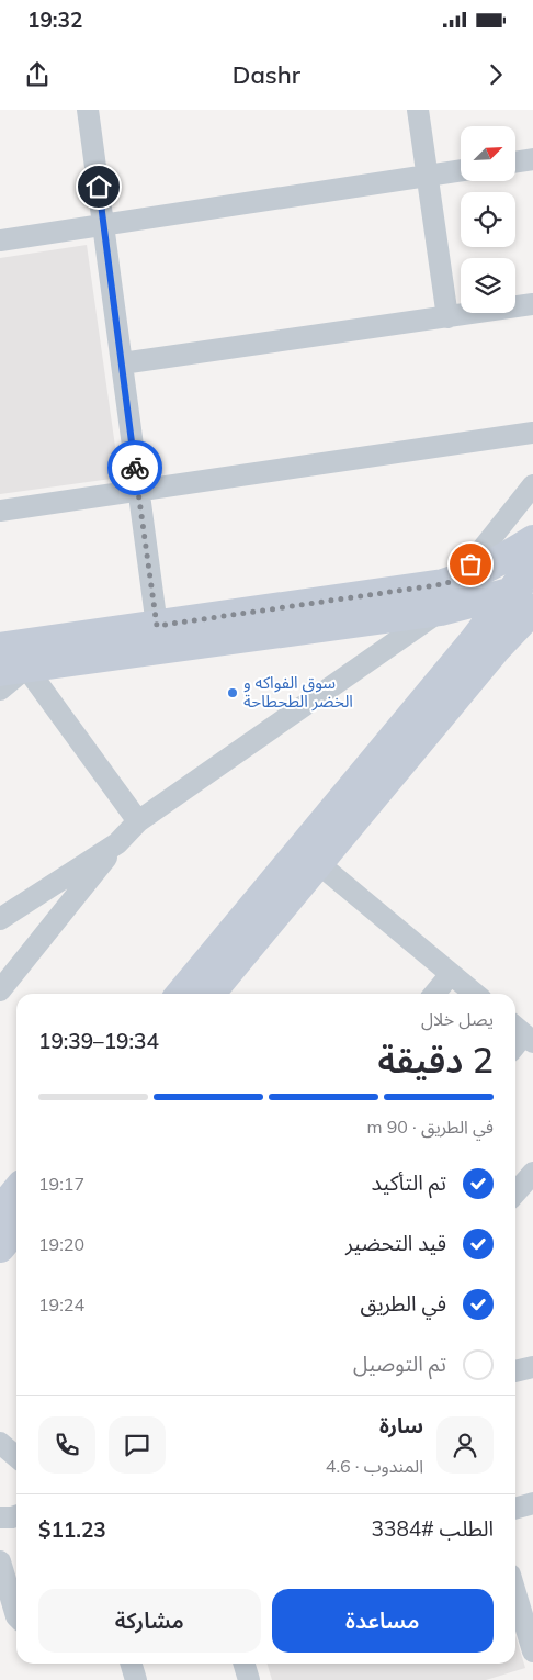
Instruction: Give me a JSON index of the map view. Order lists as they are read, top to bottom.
{
  "places": ["سوق الفواكه و الخضر الطحطاحة"],
  "north": "top right",
  "page": {
    "status": "19:32",
    "header": "Dashr",
    "heading": ["2 دقيقة", "يصل خلال", "19:34–19:39"],
    "panel": [
      "سارة",
      "المندوب · 4.6",
      "الطلب #3384",
      "$11.23"
    ],
    "bar": "في الطريق · 90 m",
    "list": [
      ["تم التأكيد", "19:17"],
      ["قيد التحضير", "19:20"],
      ["في الطريق", "19:24"],
      "تم التوصيل"
    ],
    "buttons": ["مساعدة", "مشاركة"]
  }
}
